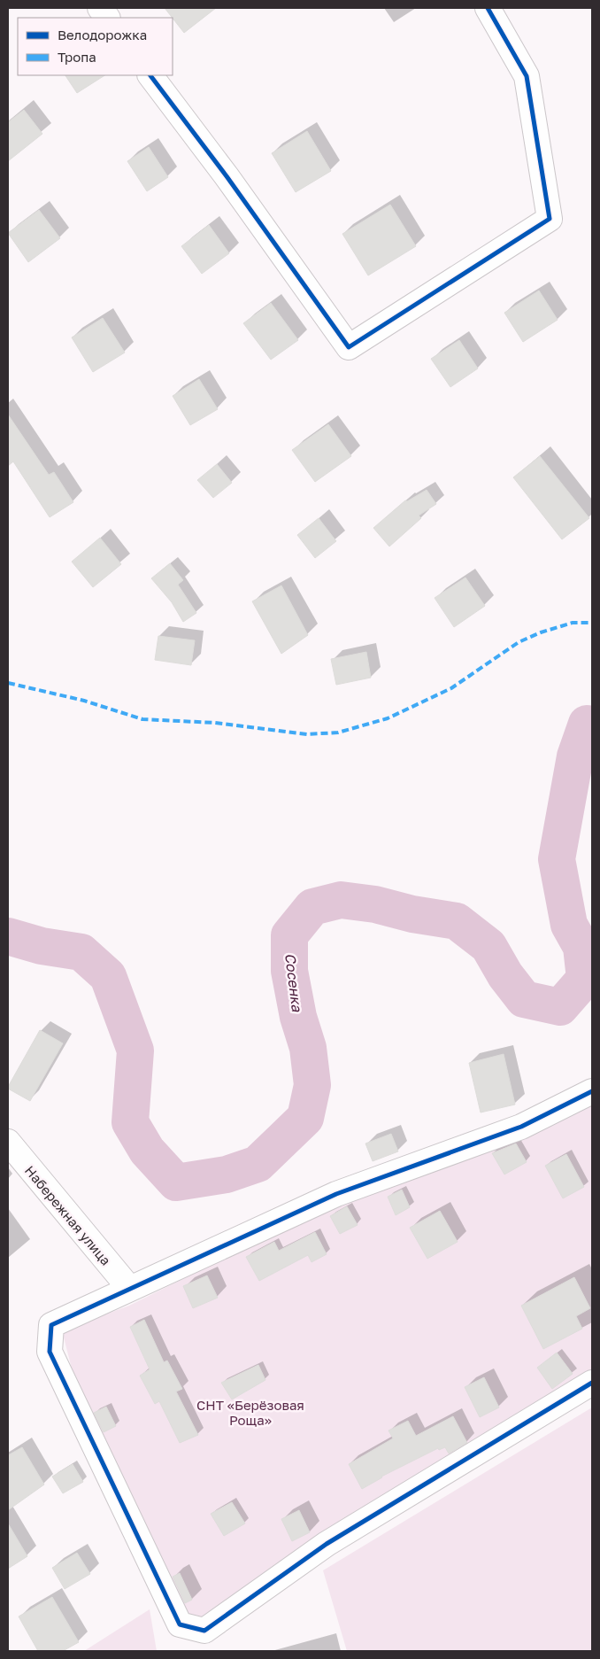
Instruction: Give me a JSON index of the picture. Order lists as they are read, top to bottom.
{
  "streets": {
    "street": ["Набережная улица"]
  },
  "water": ["Сосенка"],
  "parks": ["СНТ «Берёзовая Роща»"],
  "legend": ["Велодорожка", "Тропа"]
}
